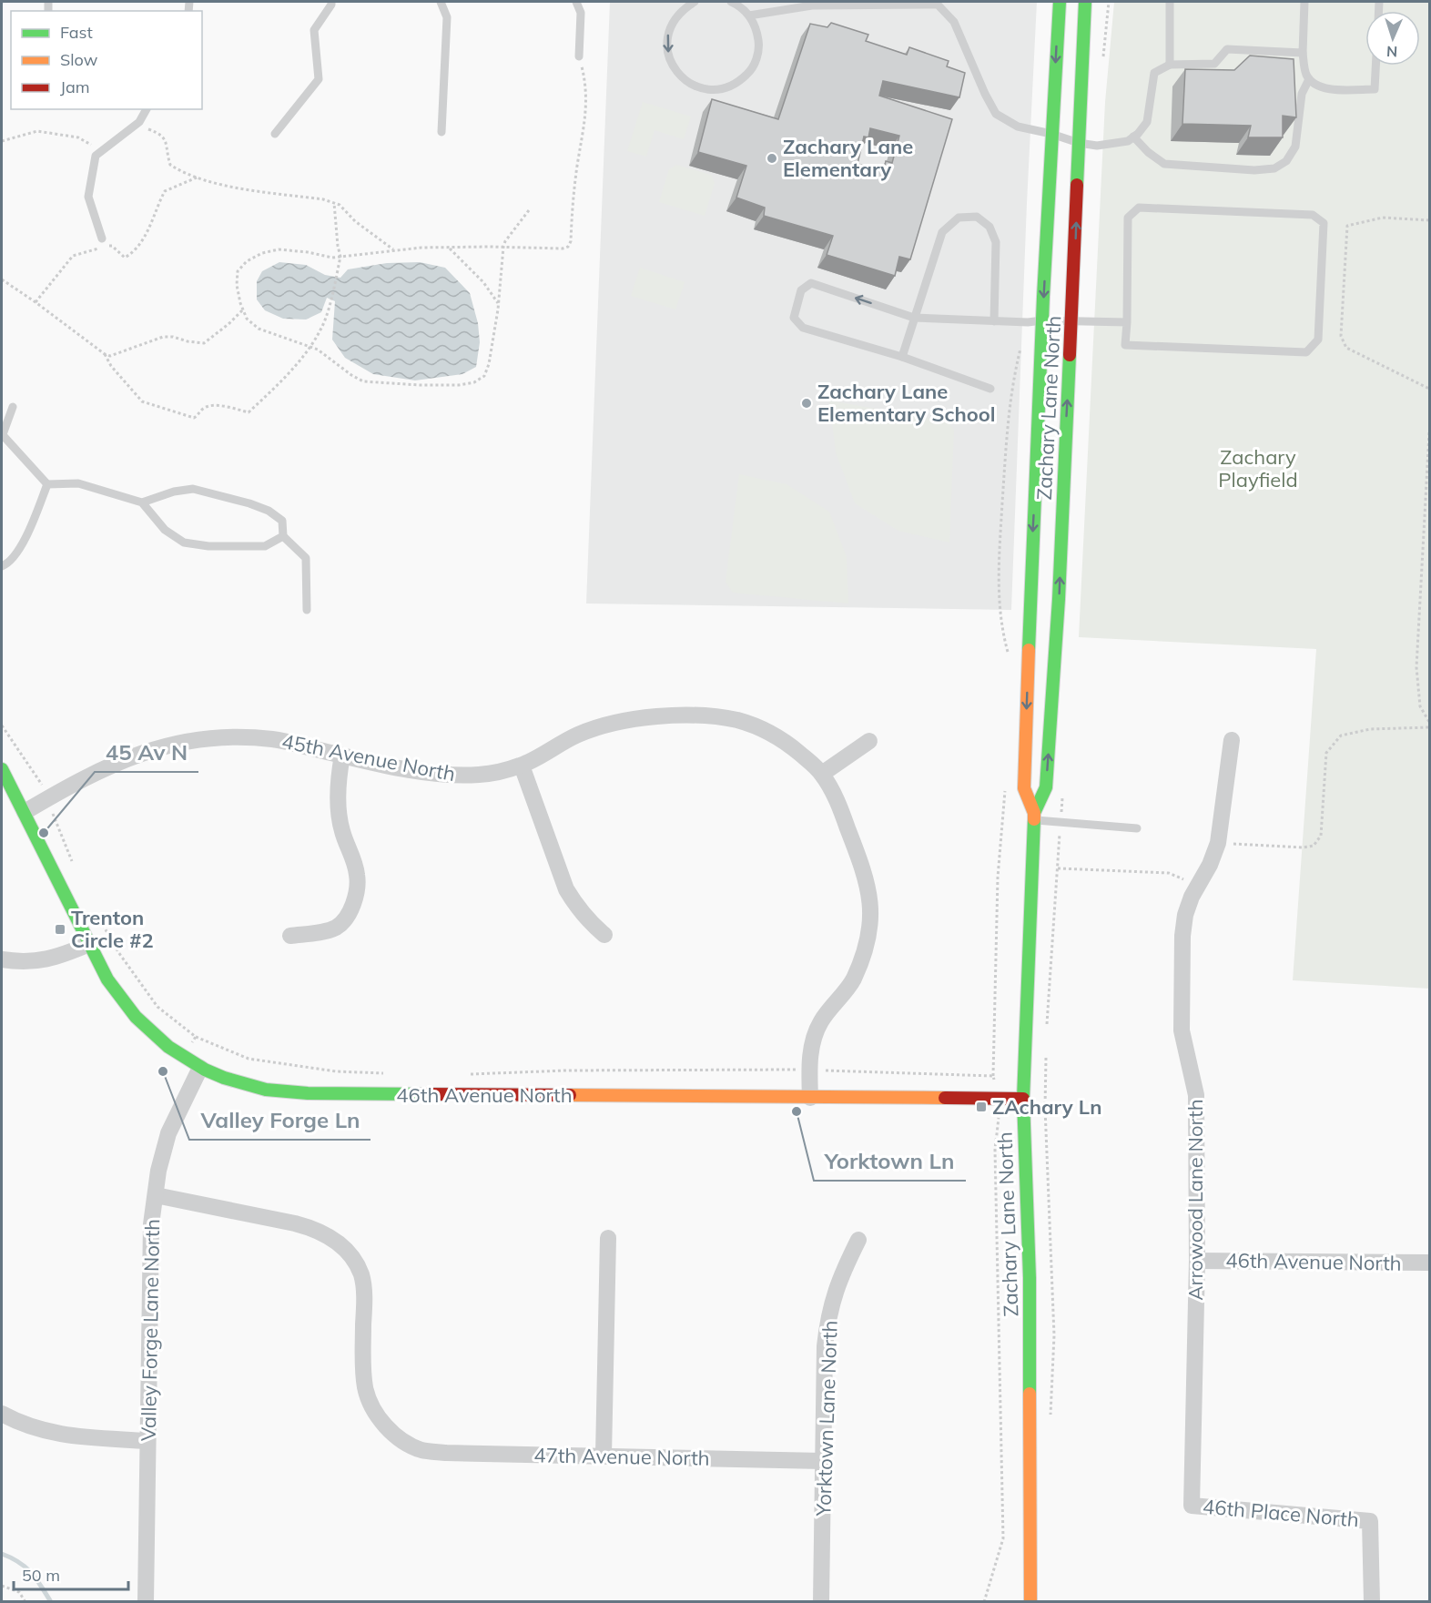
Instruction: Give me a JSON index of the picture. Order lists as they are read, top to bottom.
{
  "streets": {
    "street": [
      "Zachary Lane North",
      "45th Avenue North",
      "46th Avenue North",
      "Arrowood Lane North",
      "Valley Forge Lane North",
      "Yorktown Lane North",
      "47th Avenue North",
      "46th Place North"
    ]
  },
  "crossings": [
    ["Zachary Lane North", "46th Avenue North"],
    ["45th Avenue North", "46th Avenue North"],
    ["46th Avenue North", "Arrowood Lane North"],
    ["46th Avenue North", "Valley Forge Lane North"],
    ["Arrowood Lane North", "46th Place North"],
    ["Valley Forge Lane North", "47th Avenue North"],
    ["Yorktown Lane North", "47th Avenue North"]
  ],
  "parks": ["Zachary Playfield"],
  "places": {
    "other": [
      "Zachary Lane Elementary",
      "Zachary Lane Elementary School",
      "45 Av N",
      "Valley Forge Ln",
      "Yorktown Ln"
    ],
    "transit": ["Trenton Circle #2", "ZAchary Ln"]
  },
  "legend": ["Fast", "Slow", "Jam"],
  "scale_bar": "50 m",
  "north": "bottom"
}
